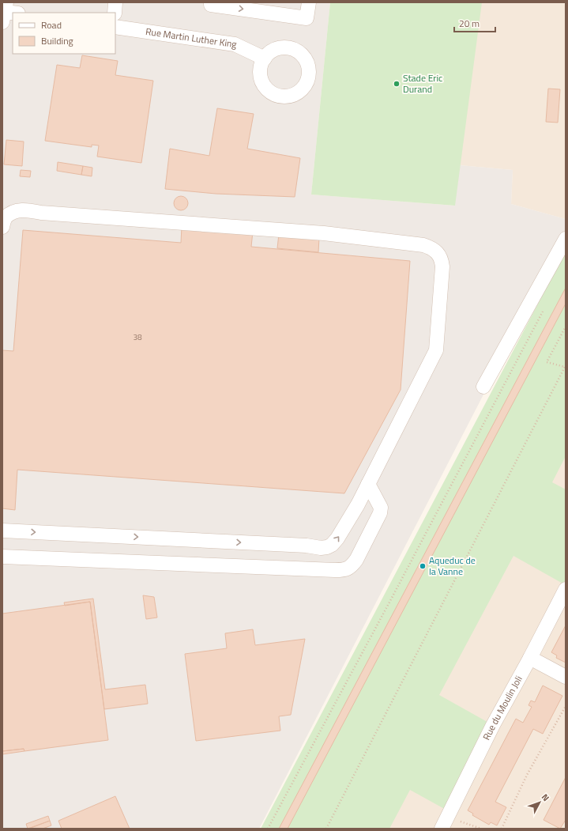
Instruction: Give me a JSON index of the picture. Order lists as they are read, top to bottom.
{
  "streets": {
    "street": ["Rue Martin Luther King", "Rue du Moulin Joli"]
  },
  "places": ["Stade Eric Durand", "Aqueduc de la Vanne"],
  "house_numbers": ["38"],
  "legend": ["Road", "Building"],
  "scale_bar": "20 m",
  "north": "top right"
}
